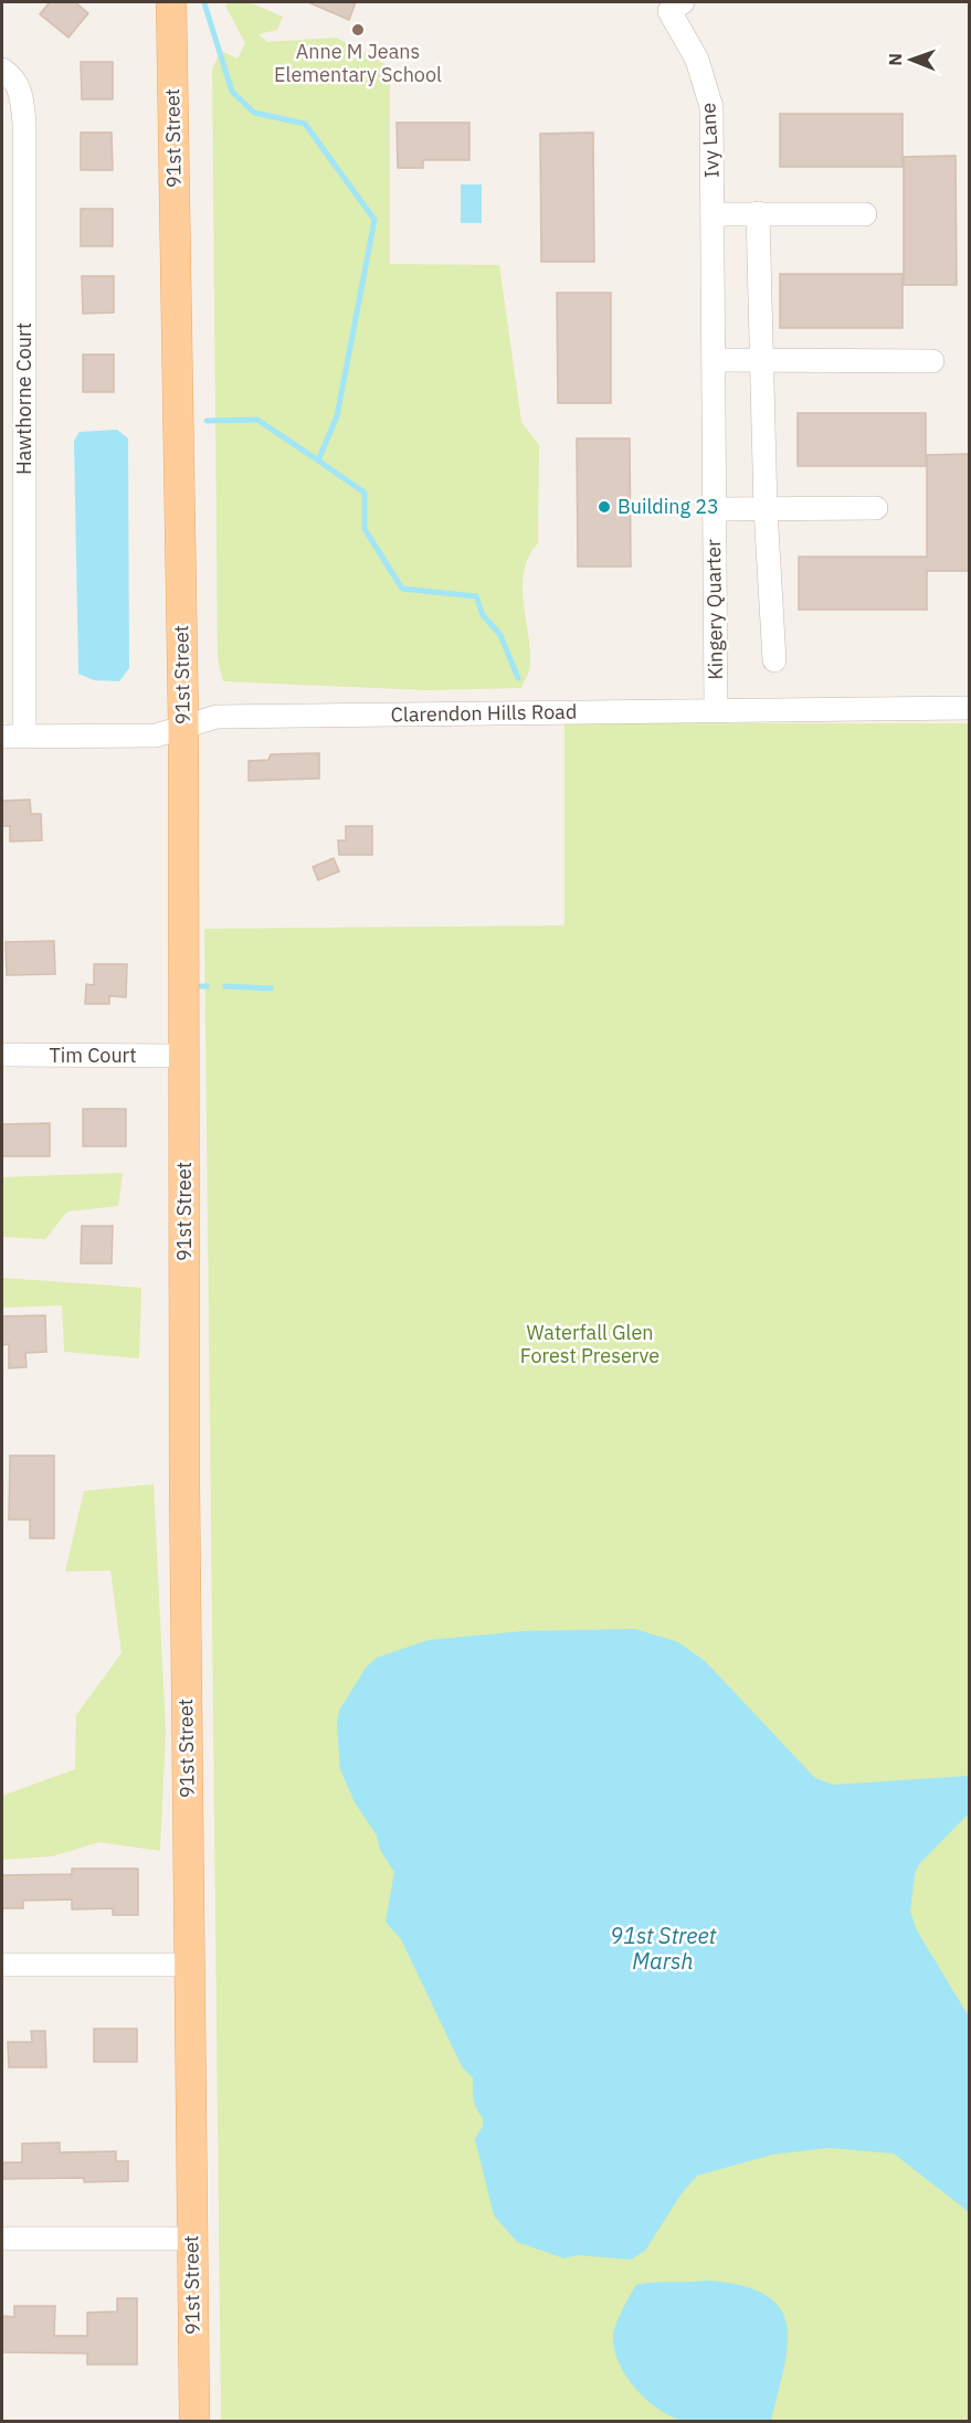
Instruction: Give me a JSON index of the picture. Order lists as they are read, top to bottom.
{
  "streets": {
    "main road": ["91st Street"],
    "street": [
      "Ivy Lane",
      "Hawthorne Court",
      "Kingery Quarter",
      "Clarendon Hills Road",
      "Tim Court"
    ]
  },
  "crossings": [
    ["91st Street", "Clarendon Hills Road"],
    ["91st Street", "Tim Court"],
    ["Ivy Lane", "Kingery Quarter"],
    ["Hawthorne Court", "Clarendon Hills Road"],
    ["Kingery Quarter", "Clarendon Hills Road"]
  ],
  "water": ["91st Street Marsh"],
  "parks": ["Waterfall Glen Forest Preserve"],
  "places": ["Anne M Jeans Elementary School", "Building 23"],
  "north": "left"
}
